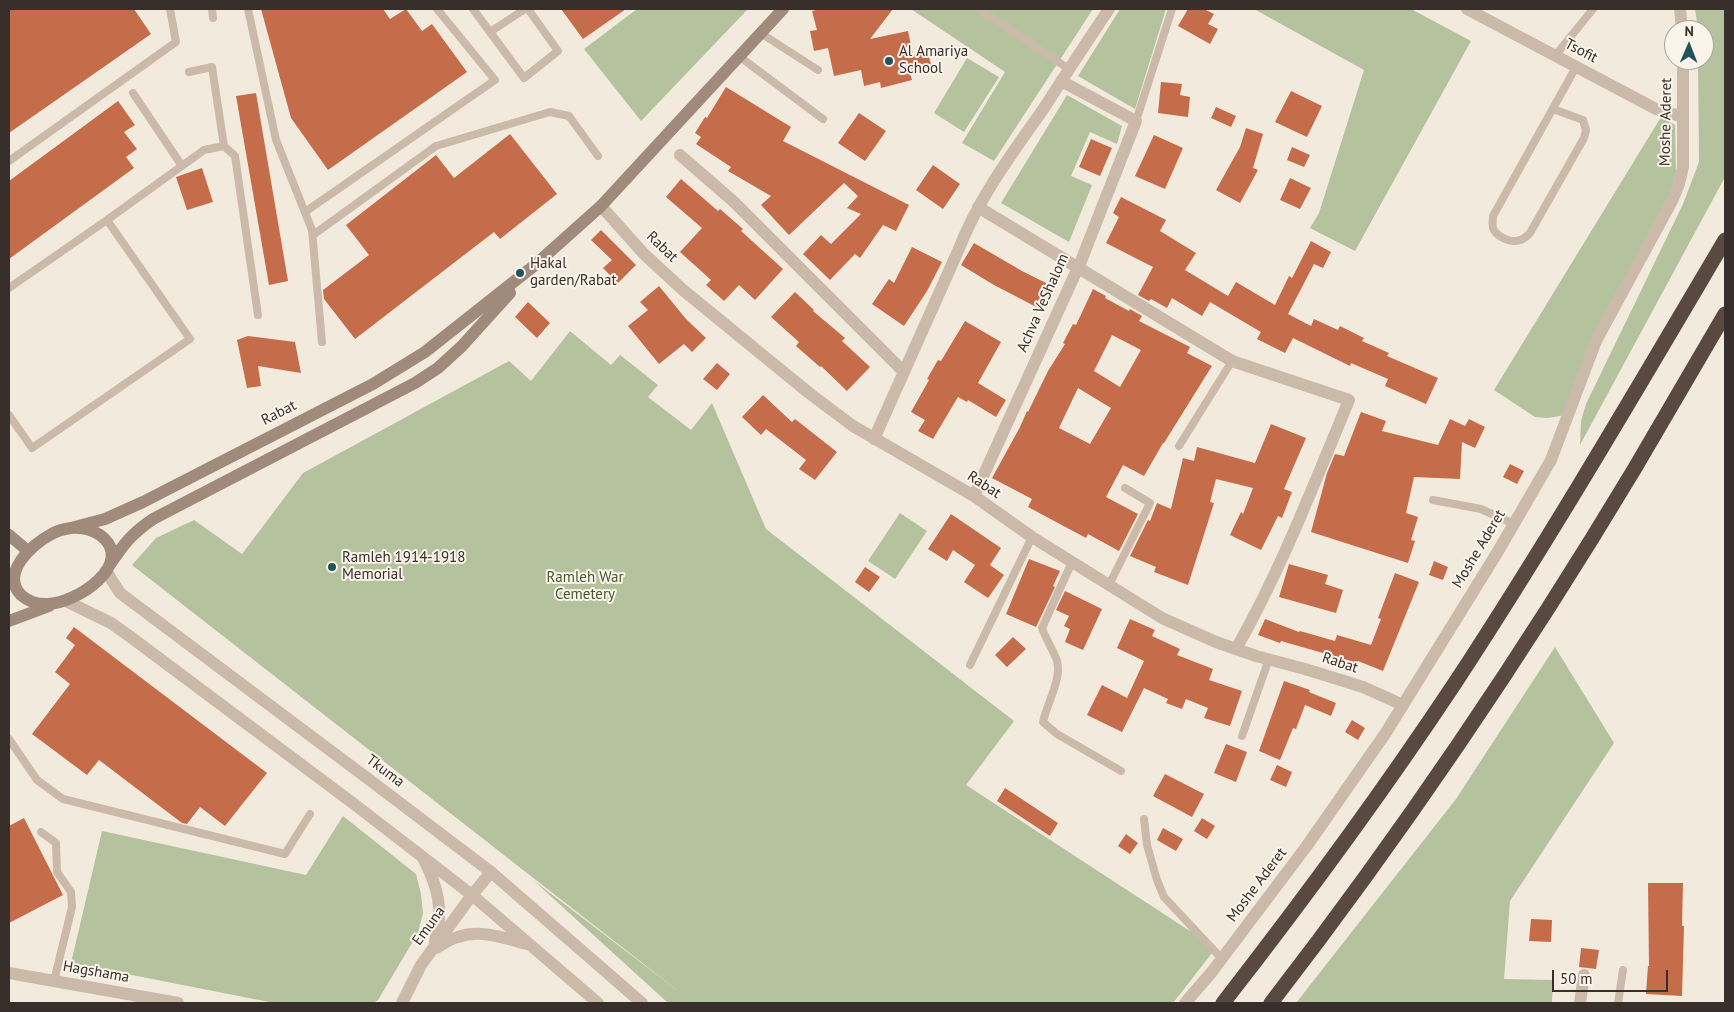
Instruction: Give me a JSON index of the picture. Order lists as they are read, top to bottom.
{
  "streets": {
    "street": [
      "Tsofit",
      "Moshe Aderet",
      "Rabat",
      "Achva VeShalom",
      "Tkuma",
      "Emuna",
      "Hagshama"
    ]
  },
  "crossings": [
    ["Tsofit", "Moshe Aderet"],
    ["Moshe Aderet", "Rabat"],
    ["Rabat", "Achva VeShalom"],
    ["Rabat", "Tkuma"],
    ["Tkuma", "Emuna"]
  ],
  "parks": ["Ramleh War Cemetery"],
  "places": ["Al Amariya School", "Hakal garden/Rabat", "Ramleh 1914-1918 Memorial"],
  "scale_bar": "50 m",
  "north": "top"
}
